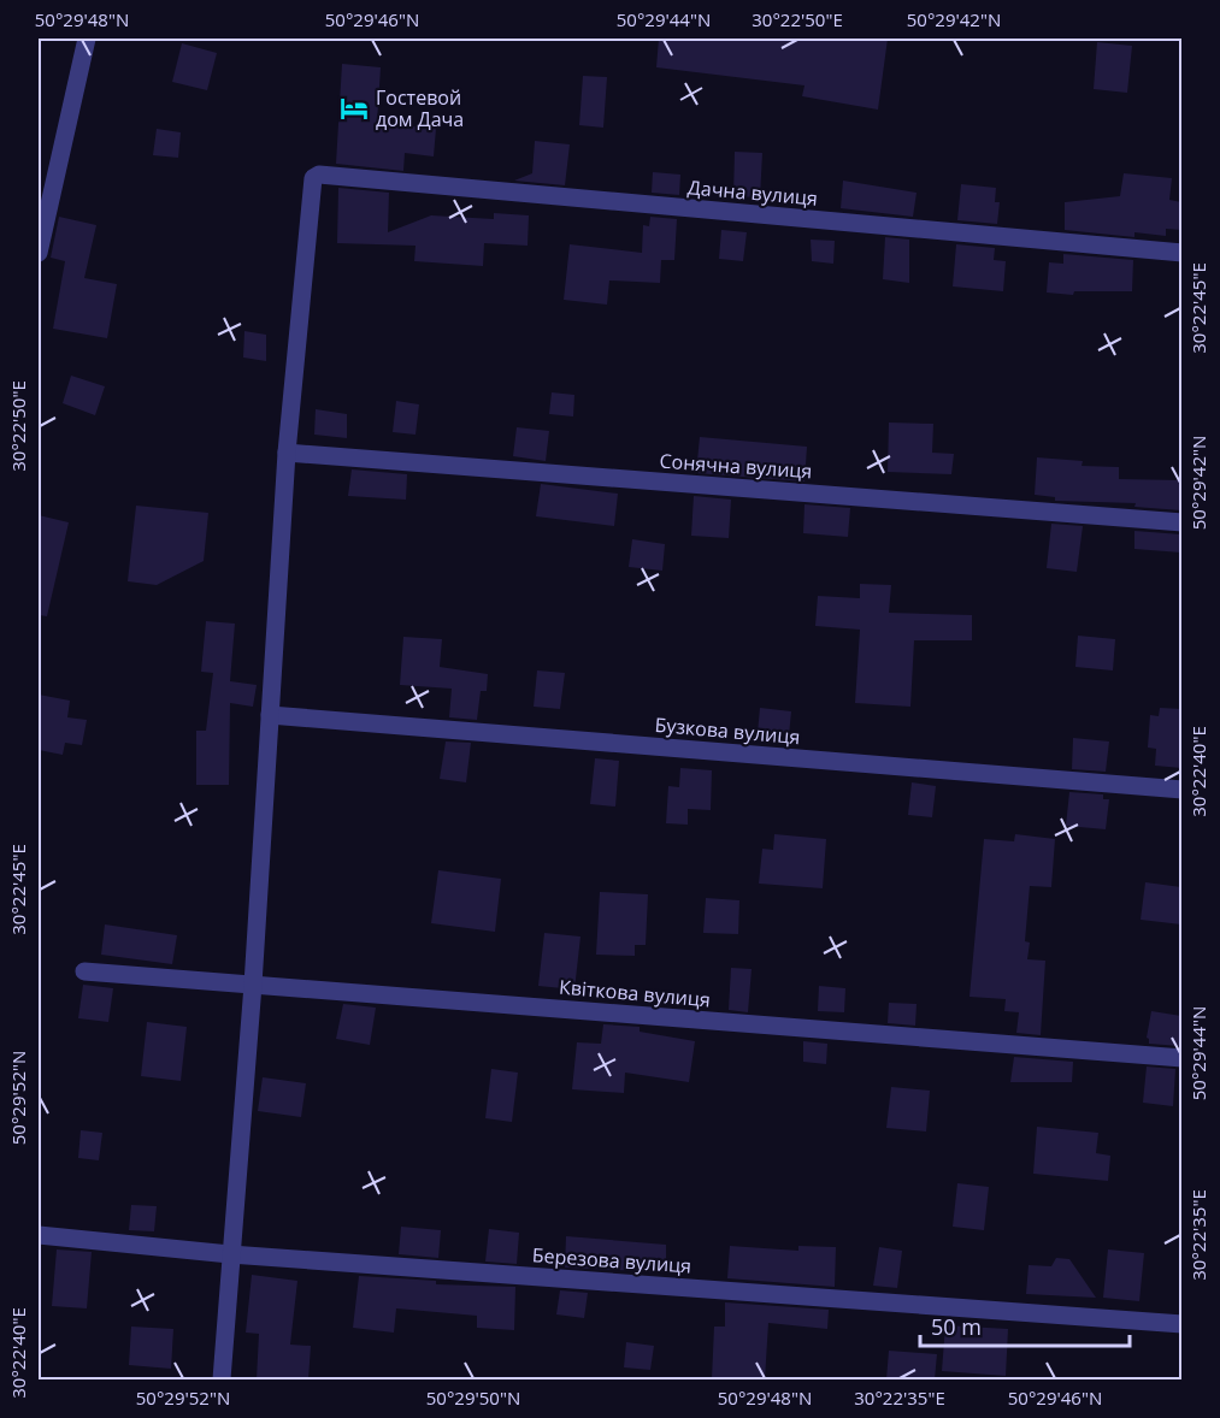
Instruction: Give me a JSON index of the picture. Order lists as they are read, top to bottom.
{
  "streets": {
    "street": [
      "Дачна вулиця",
      "Сонячна вулиця",
      "Бузкова вулиця",
      "Квіткова вулиця",
      "Березова вулиця"
    ]
  },
  "crossings": [
    ["Дачна вулиця", "Сонячна вулиця"]
  ],
  "places": {
    "hotel": ["Гостевой дом Дача"]
  },
  "scale_bar": "50 m",
  "coordinates": [
    "50°29'48\"N",
    "50°29'46\"N",
    "50°29'44\"N",
    "30°22'50\"E",
    "50°29'42\"N",
    "30°22'45\"E",
    "30°22'40\"E",
    "50°29'52\"N",
    "30°22'35\"E",
    "50°29'50\"N"
  ]
}
